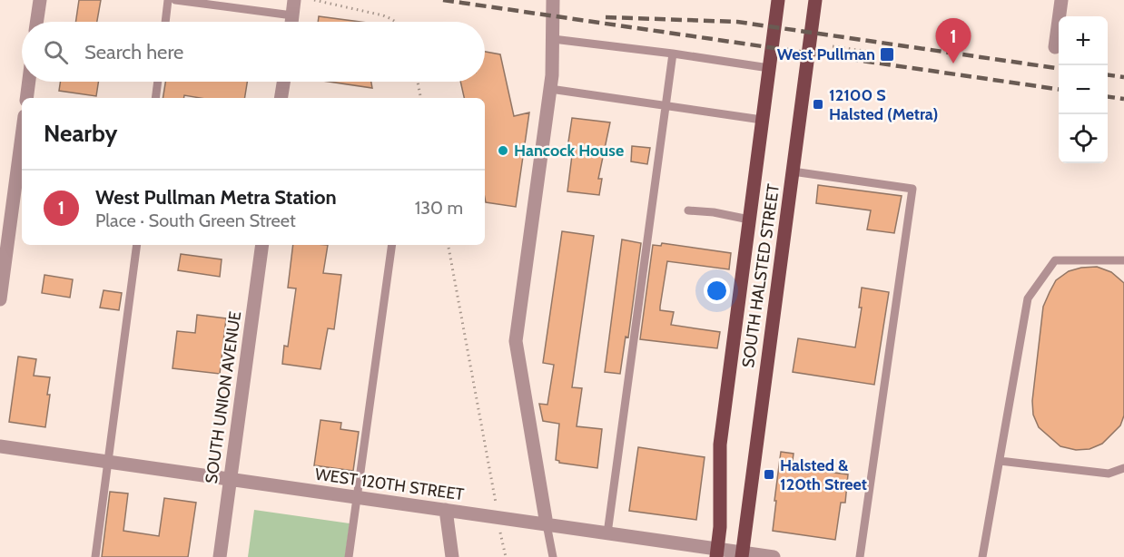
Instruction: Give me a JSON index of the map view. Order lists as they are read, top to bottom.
{
  "streets": {
    "main road": ["SOUTH HALSTED STREET"],
    "street": ["SOUTH UNION AVENUE", "WEST 120TH STREET"]
  },
  "crossings": [
    ["SOUTH HALSTED STREET", "WEST 120TH STREET"],
    ["SOUTH UNION AVENUE", "WEST 120TH STREET"]
  ],
  "places": {
    "transit": ["West Pullman", "12100 S Halsted (Metra)", "Halsted & 120th Street"],
    "other": ["Hancock House"]
  },
  "page": {
    "map_buttons": ["+", "−"],
    "pins": "1",
    "search": "Search here",
    "heading": "Nearby",
    "list": [
      {
        "mark": "1",
        "name": "West Pullman Metra Station",
        "note": "Place · South Green Street",
        "value": "130 m"
      }
    ]
  }
}
